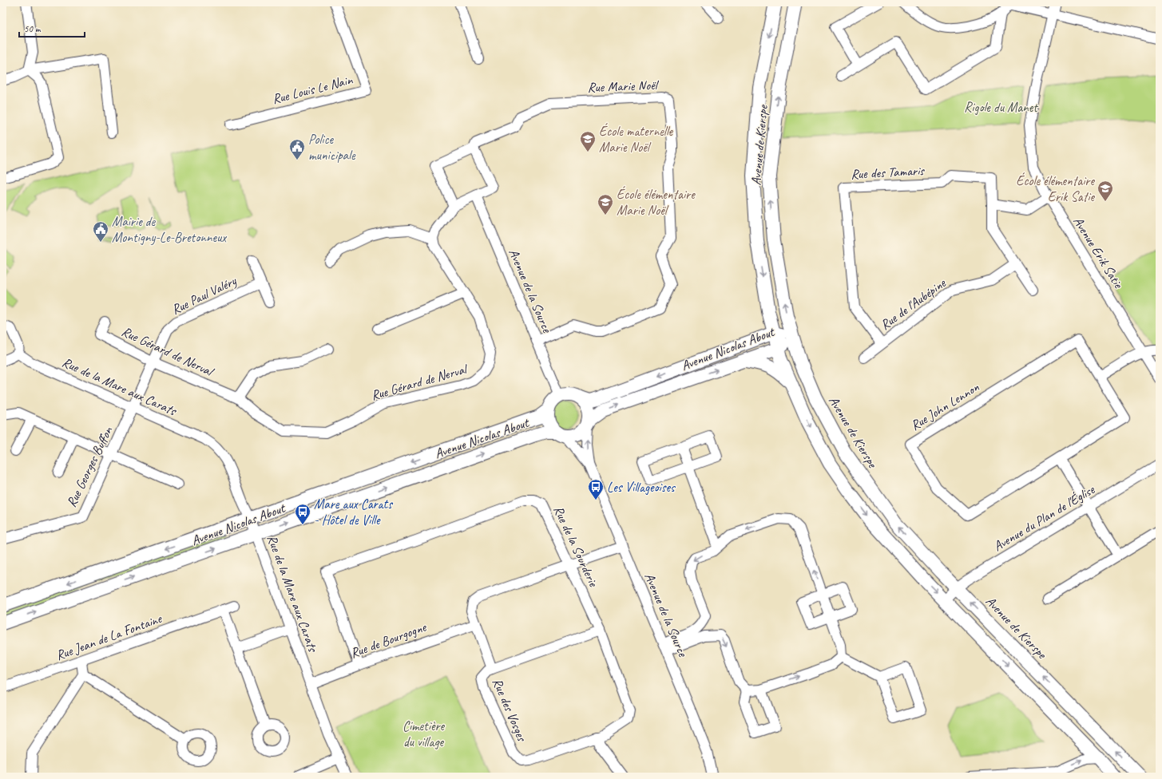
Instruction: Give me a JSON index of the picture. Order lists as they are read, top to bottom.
{
  "streets": {
    "main road": ["Avenue de Kierspe", "Avenue Nicolas About"],
    "street": [
      "Rue Marie Noël",
      "Rue Louis Le Nain",
      "Rue des Tamaris",
      "Avenue Erik Satie",
      "Avenue de la Source",
      "Rue Paul Valéry",
      "Rue de l'Aubépine",
      "Rue Gérard de Nerval",
      "Rue de la Mare aux Carats",
      "Rue John Lennon",
      "Rue Georges Buffon",
      "Avenue du Plan de l'Église",
      "Rue de la Sourderie",
      "Rue Jean de La Fontaine",
      "Rue de Bourgogne",
      "Rue des Vosges"
    ]
  },
  "crossings": [
    ["Rue Marie Noël", "Avenue de la Source"],
    ["Avenue de Kierspe", "Avenue Nicolas About"],
    ["Avenue de Kierspe", "Avenue du Plan de l'Église"],
    ["Rue des Tamaris", "Rue de l'Aubépine"],
    ["Avenue de la Source", "Avenue Nicolas About"],
    ["Avenue de la Source", "Rue des Vosges"],
    ["Rue Paul Valéry", "Rue Gérard de Nerval"],
    ["Rue Paul Valéry", "Rue de la Mare aux Carats"],
    ["Rue Paul Valéry", "Rue Georges Buffon"],
    ["Avenue Nicolas About", "Rue de la Mare aux Carats"],
    ["Rue de la Mare aux Carats", "Rue Georges Buffon"],
    ["Rue de la Mare aux Carats", "Rue de Bourgogne"],
    ["Rue de la Sourderie", "Rue de Bourgogne"],
    ["Rue de la Sourderie", "Rue des Vosges"],
    ["Rue de Bourgogne", "Rue des Vosges"]
  ],
  "parks": ["Rigole du Manet", "Cimetière du village"],
  "places": {
    "school or university": ["École maternelle Marie Noël", "École élémentaire Erik Satie", "École élémentaire Marie Noël"],
    "public building": ["Police municipale", "Mairie de Montigny-Le-Bretonneux"],
    "bus stop": ["Les Villageoises", "Mare aux Carats - Hôtel de Ville"]
  },
  "scale_bar": "50 m"
}
